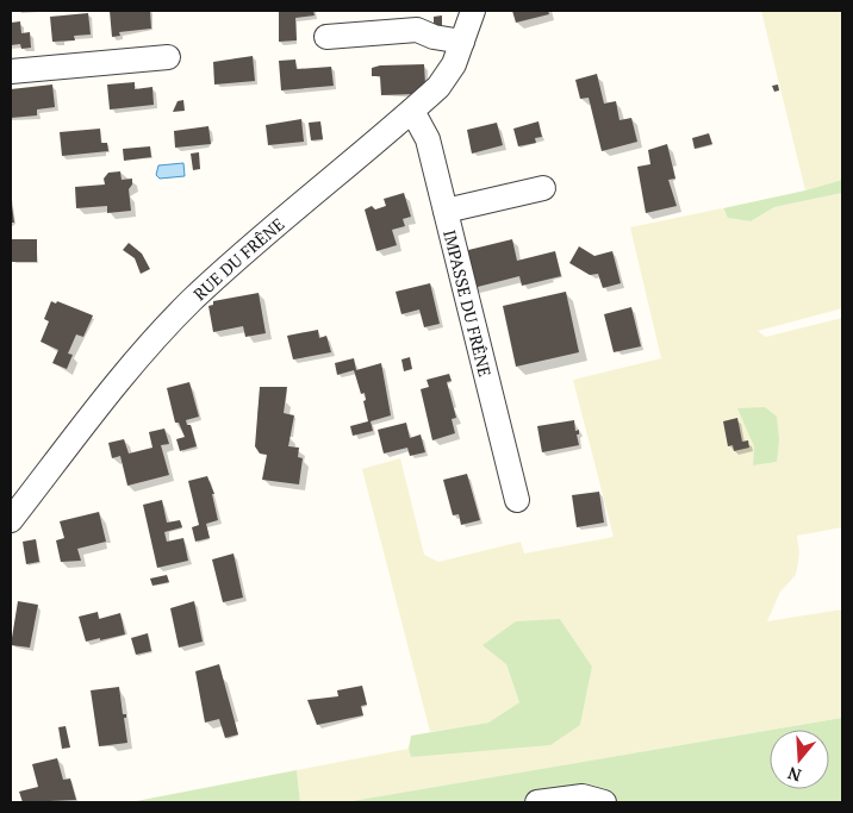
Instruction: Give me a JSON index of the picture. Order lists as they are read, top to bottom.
{
  "streets": {
    "street": ["RUE DU FRÊNE", "IMPASSE DU FRÊNE"]
  },
  "crossings": [
    ["RUE DU FRÊNE", "IMPASSE DU FRÊNE"]
  ],
  "north": "bottom"
}
